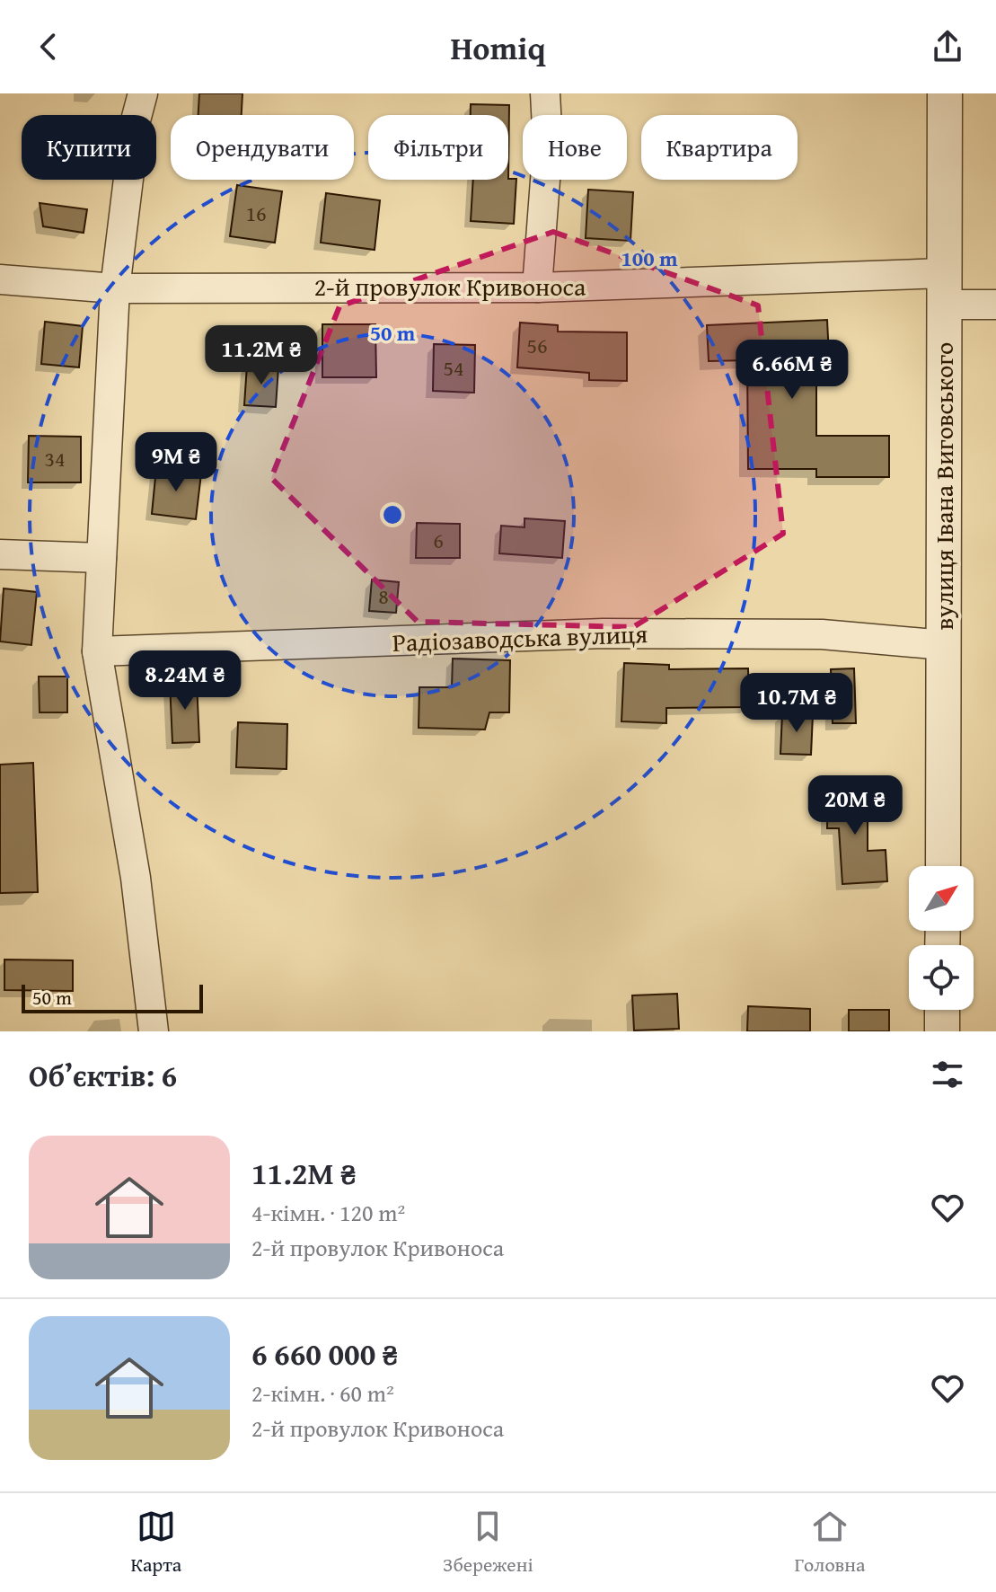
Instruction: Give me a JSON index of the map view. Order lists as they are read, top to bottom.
{
  "streets": {
    "street": ["2-й провулок Кривоноса", "вулиця Івана Виговського", "Радіозаводська вулиця"]
  },
  "crossings": [
    ["2-й провулок Кривоноса", "вулиця Івана Виговського"],
    ["вулиця Івана Виговського", "Радіозаводська вулиця"]
  ],
  "house_numbers": [
    "16",
    "56",
    "54",
    "34",
    "6",
    "8"
  ],
  "scale_bar": "50 m",
  "north": "top right",
  "page": {
    "header": "Homiq",
    "chip": [
      "Купити",
      "Орендувати",
      "Фільтри",
      "Нове",
      "Квартира"
    ],
    "price": [
      "11.2M ₴",
      "6.66M ₴",
      "9M ₴",
      "8.24M ₴",
      "10.7M ₴",
      "20M ₴"
    ],
    "scale": "50 m",
    "heading": "Об’єктів: 6",
    "list": [
      {
        "name": "11.2M ₴",
        "note": "4-кімн. · 120 m² · 2-й провулок Кривоноса"
      },
      {
        "name": "6 660 000 ₴",
        "note": "2-кімн. · 60 m² · 2-й провулок Кривоноса"
      }
    ],
    "tabs": ["Карта", "Збережені", "Головна"]
  },
  "rings": ["100 m", "50 m"]
}
